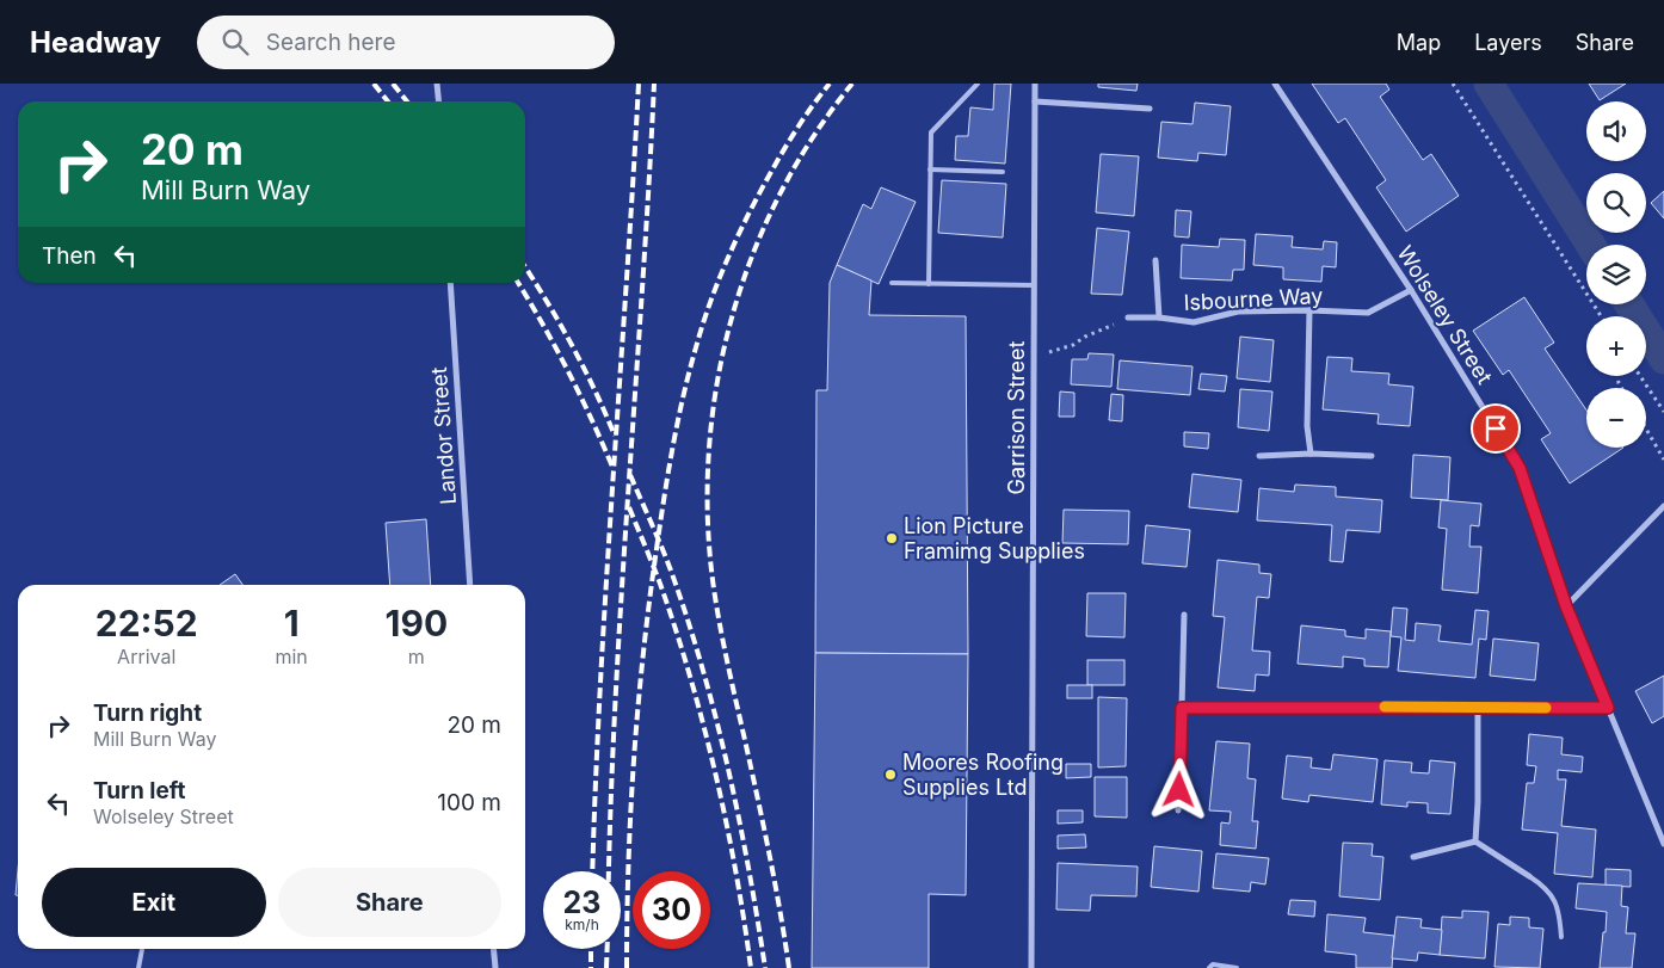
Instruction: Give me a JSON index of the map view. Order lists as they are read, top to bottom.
{
  "streets": {
    "street": [
      "Isbourne Way",
      "Wolseley Street",
      "Garrison Street",
      "Landor Street"
    ]
  },
  "crossings": [
    ["Isbourne Way", "Wolseley Street"]
  ],
  "places": ["Lion Picture Framimg Supplies", "Moores Roofing Supplies Ltd"],
  "page": {
    "header": "Headway",
    "search": "Search here",
    "nav": ["Map", "Layers", "Share"],
    "map_buttons": ["+", "−"],
    "turn": ["20 m", "Mill Burn Way"],
    "then": "Then",
    "eta": [
      "22:52",
      "Arrival",
      "1",
      "min",
      "190",
      "m"
    ],
    "list": [
      {
        "name": "Turn right",
        "note": "Mill Burn Way",
        "value": "20 m"
      },
      {
        "name": "Turn left",
        "note": "Wolseley Street",
        "value": "100 m"
      }
    ],
    "buttons": ["Exit", "Share"],
    "speed": "23 km/h",
    "limit": "30"
  }
}
